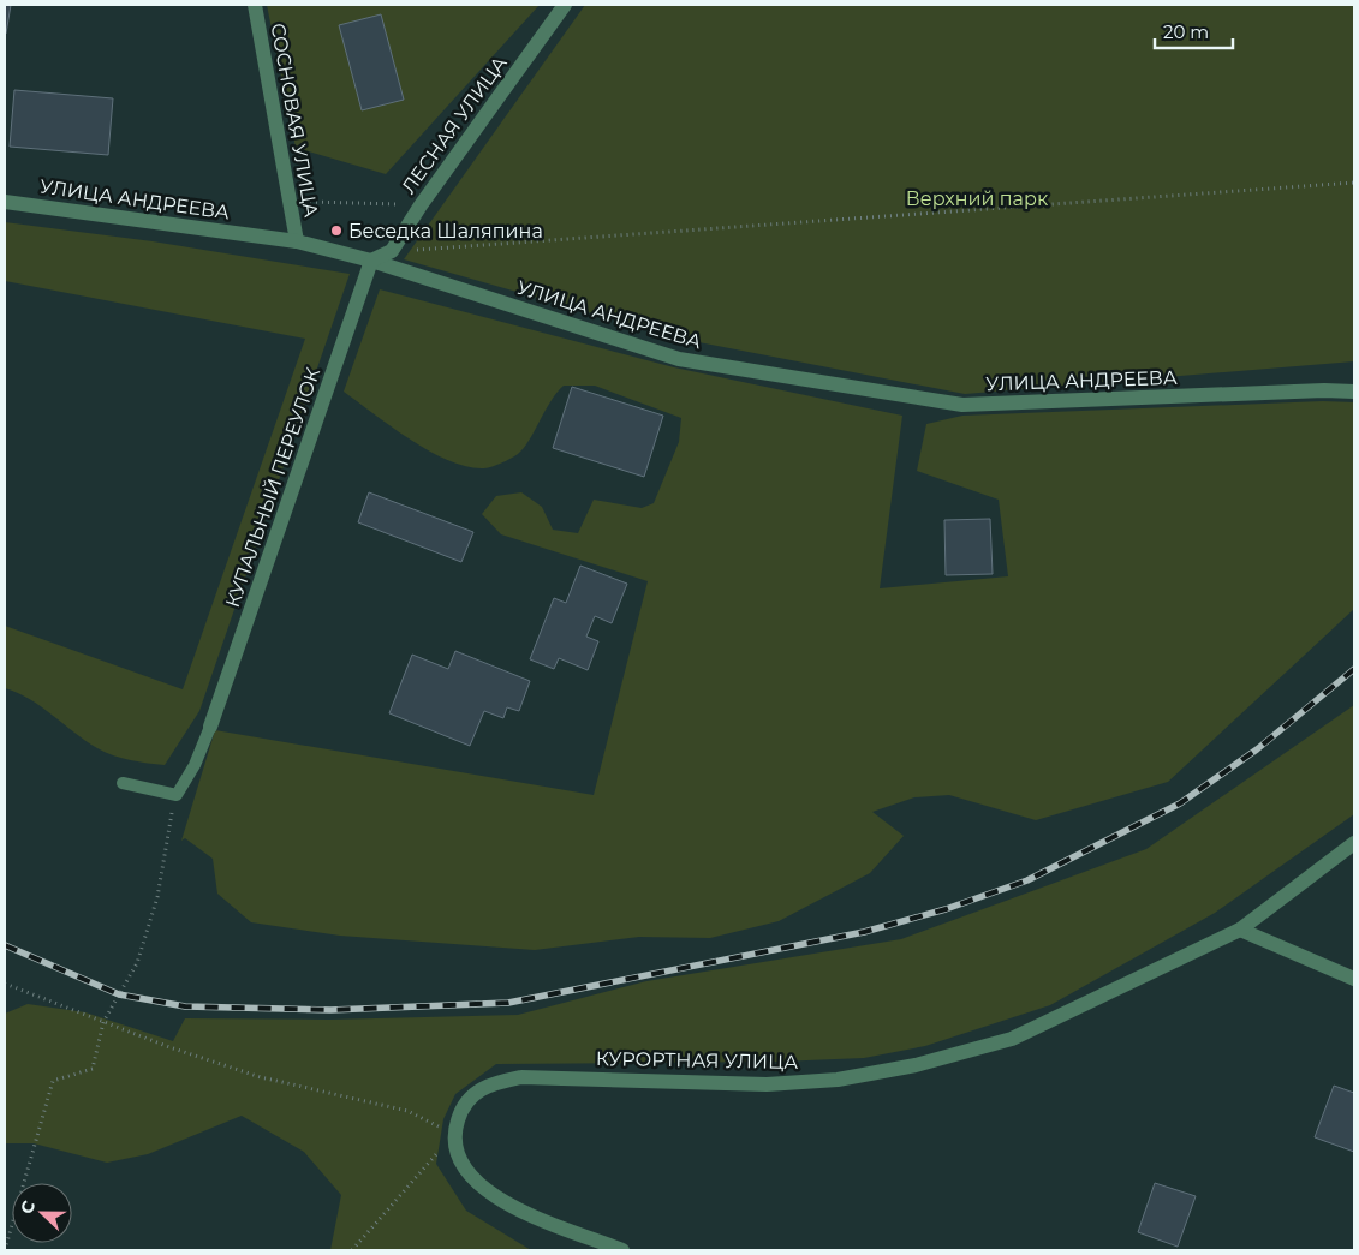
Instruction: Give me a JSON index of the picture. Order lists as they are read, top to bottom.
{
  "streets": {
    "street": [
      "СОСНОВАЯ УЛИЦА",
      "ЛЕСНАЯ УЛИЦА",
      "УЛИЦА АНДРЕЕВА",
      "КУПАЛЬНЫЙ ПЕРЕУЛОК",
      "КУРОРТНАЯ УЛИЦА"
    ]
  },
  "crossings": [
    ["СОСНОВАЯ УЛИЦА", "УЛИЦА АНДРЕЕВА"],
    ["ЛЕСНАЯ УЛИЦА", "УЛИЦА АНДРЕЕВА"],
    ["ЛЕСНАЯ УЛИЦА", "КУПАЛЬНЫЙ ПЕРЕУЛОК"],
    ["УЛИЦА АНДРЕЕВА", "КУПАЛЬНЫЙ ПЕРЕУЛОК"]
  ],
  "parks": ["Верхний парк"],
  "places": ["Беседка Шаляпина"],
  "scale_bar": "20 m",
  "north": "left"
}
